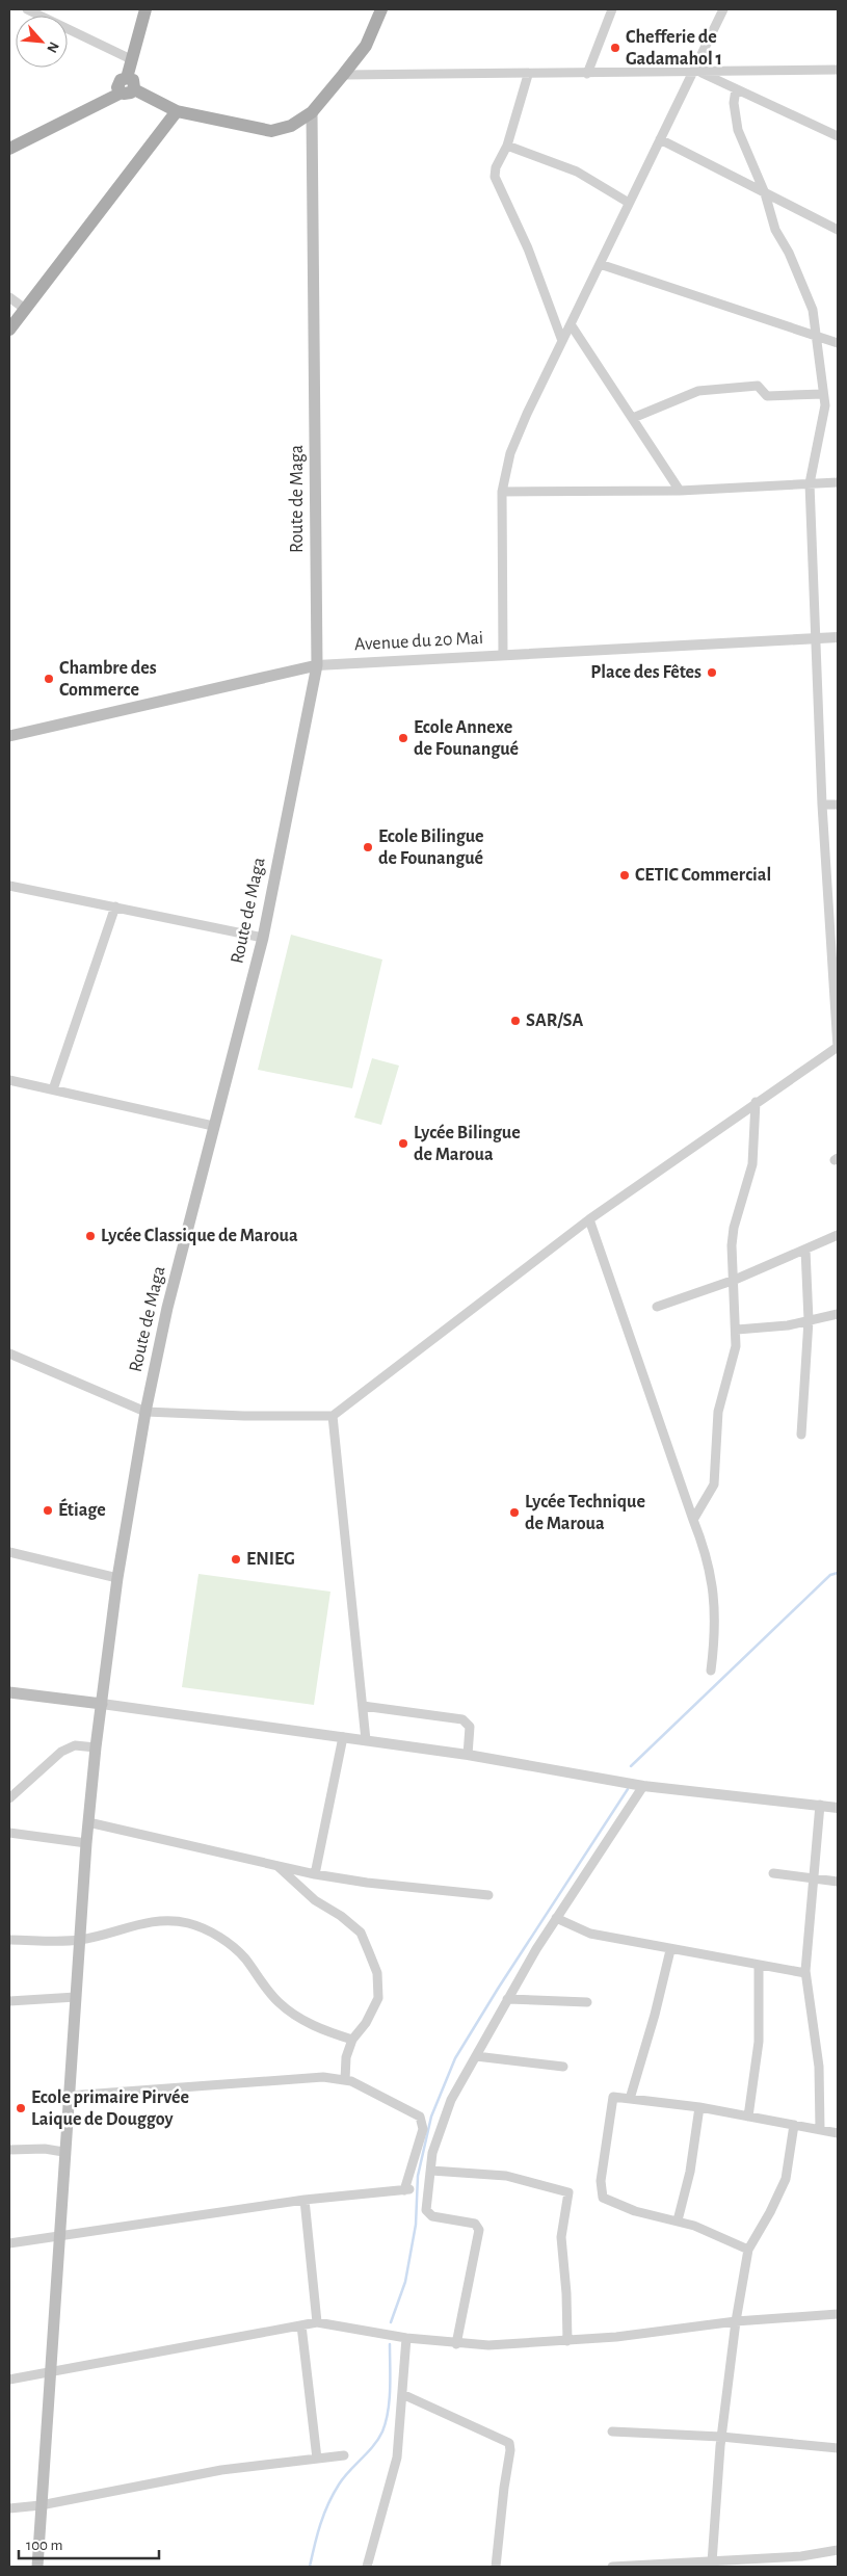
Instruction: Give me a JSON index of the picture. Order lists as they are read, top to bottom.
{
  "streets": {
    "main road": ["Route de Maga", "Avenue du 20 Mai"]
  },
  "crossings": [
    ["Route de Maga", "Avenue du 20 Mai"]
  ],
  "places": [
    "Chefferie de Gadamahol 1",
    "Place des Fêtes",
    "Chambre des Commerce",
    "Ecole Annexe de Founangué",
    "Ecole Bilingue de Founangué",
    "CETIC Commercial",
    "SAR/SA",
    "Lycée Bilingue de Maroua",
    "Lycée Classique de Maroua",
    "Étiage",
    "Lycée Technique de Maroua",
    "ENIEG",
    "Ecole primaire Pirvée Laique de Douggoy"
  ],
  "scale_bar": "100 m",
  "north": "bottom right"
}
